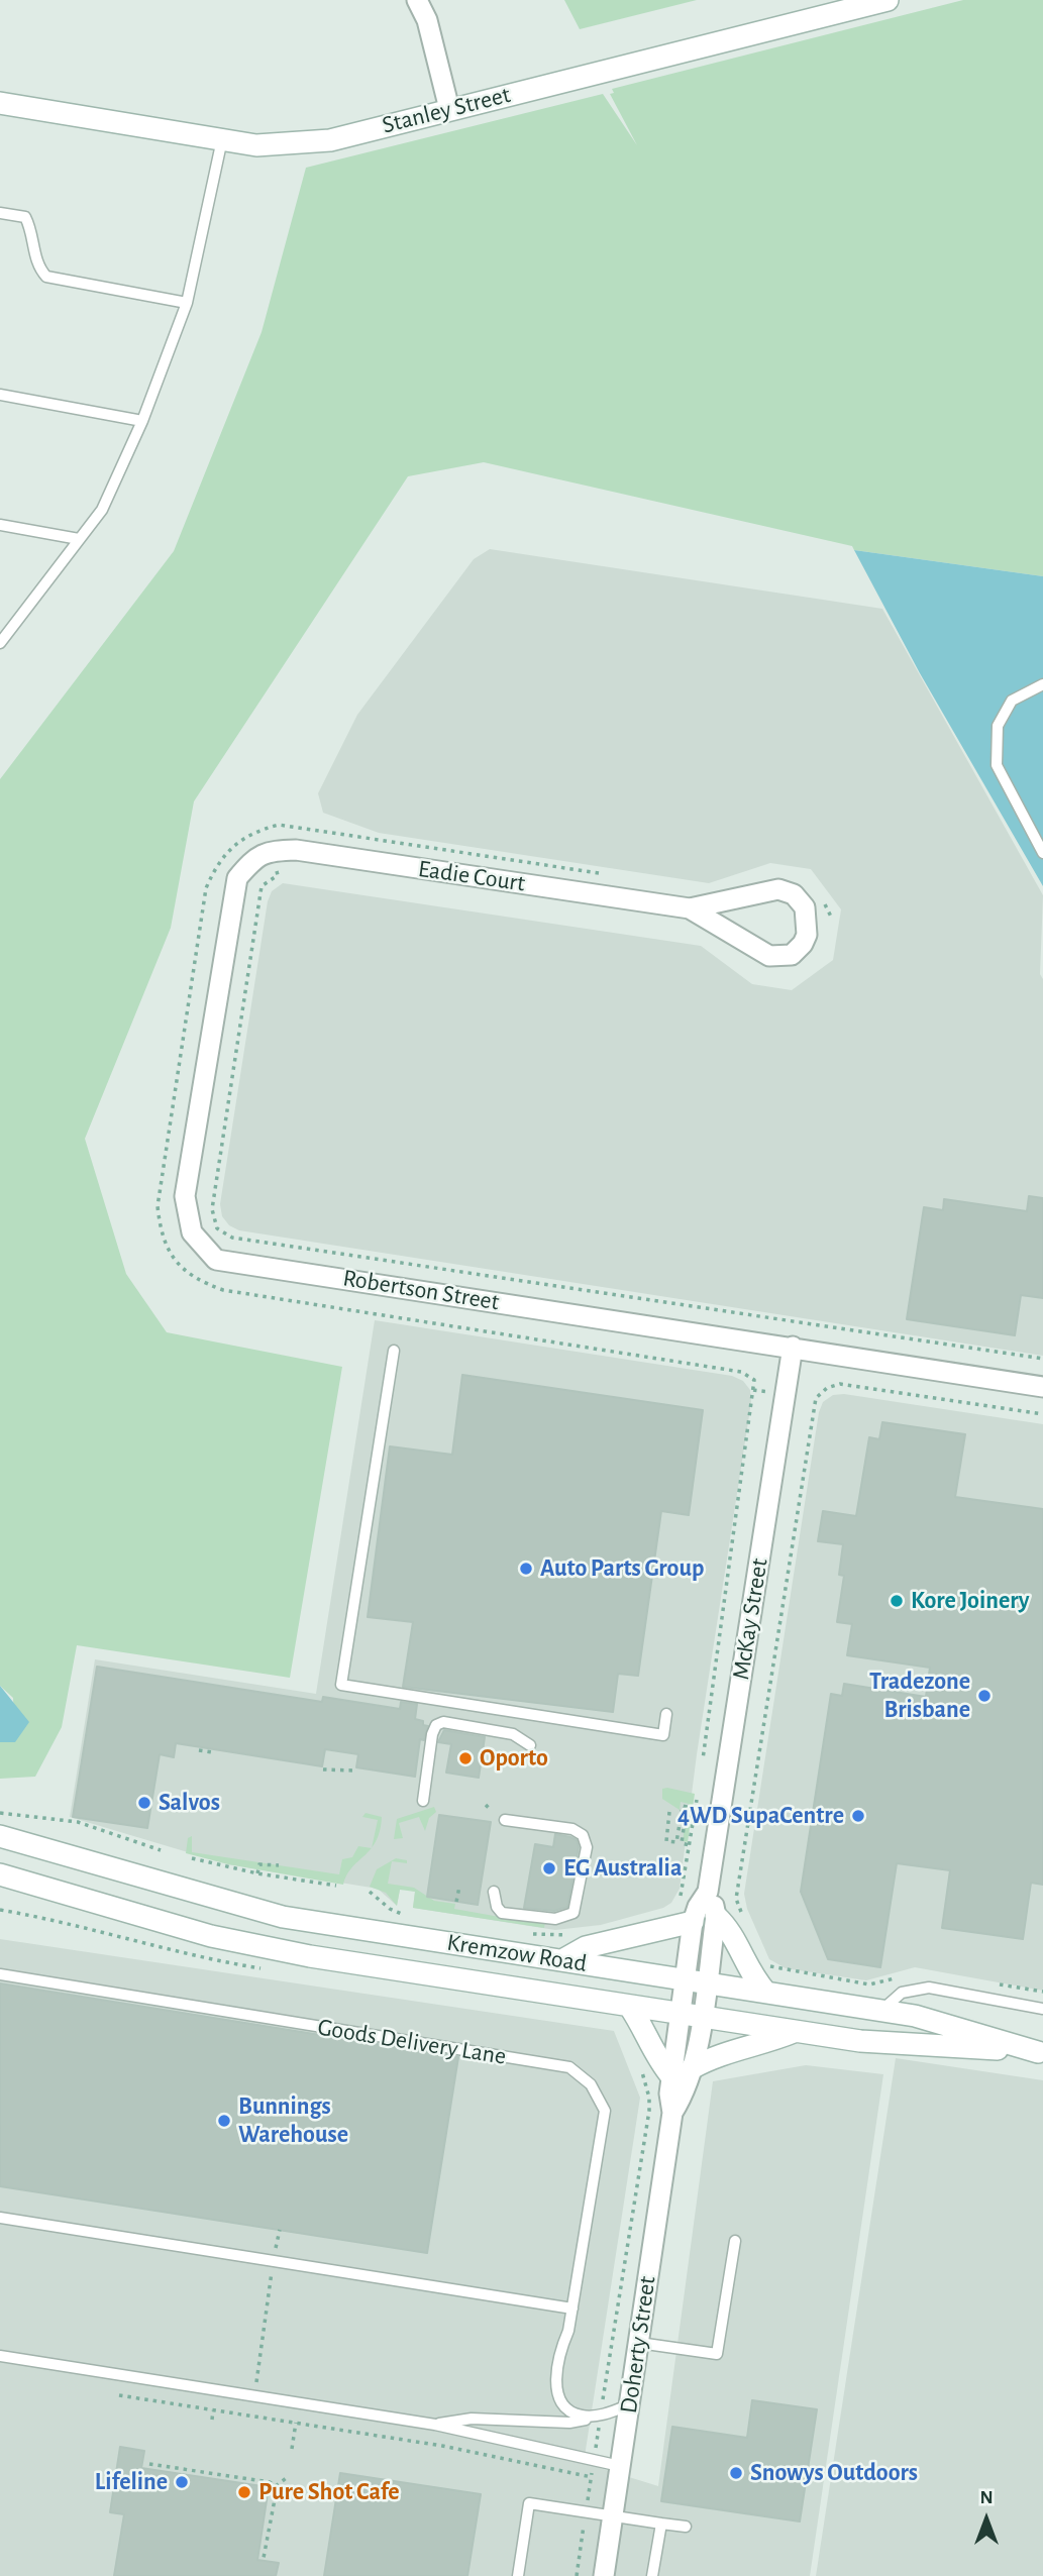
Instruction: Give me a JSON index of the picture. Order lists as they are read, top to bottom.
{
  "streets": {
    "street": [
      "Stanley Street",
      "Eadie Court",
      "Robertson Street",
      "McKay Street",
      "Kremzow Road",
      "Doherty Street"
    ],
    "lane": ["Goods Delivery Lane"]
  },
  "crossings": [
    ["Eadie Court", "Robertson Street"],
    ["Robertson Street", "McKay Street"],
    ["McKay Street", "Kremzow Road"],
    ["McKay Street", "Doherty Street"],
    ["Kremzow Road", "Doherty Street"]
  ],
  "places": [
    "Auto Parts Group",
    "Kore Joinery",
    "Tradezone Brisbane",
    "Oporto",
    "Salvos",
    "4WD SupaCentre",
    "EG Australia",
    "Bunnings Warehouse",
    "Snowys Outdoors",
    "Lifeline",
    "Pure Shot Cafe"
  ],
  "north": "top"
}
